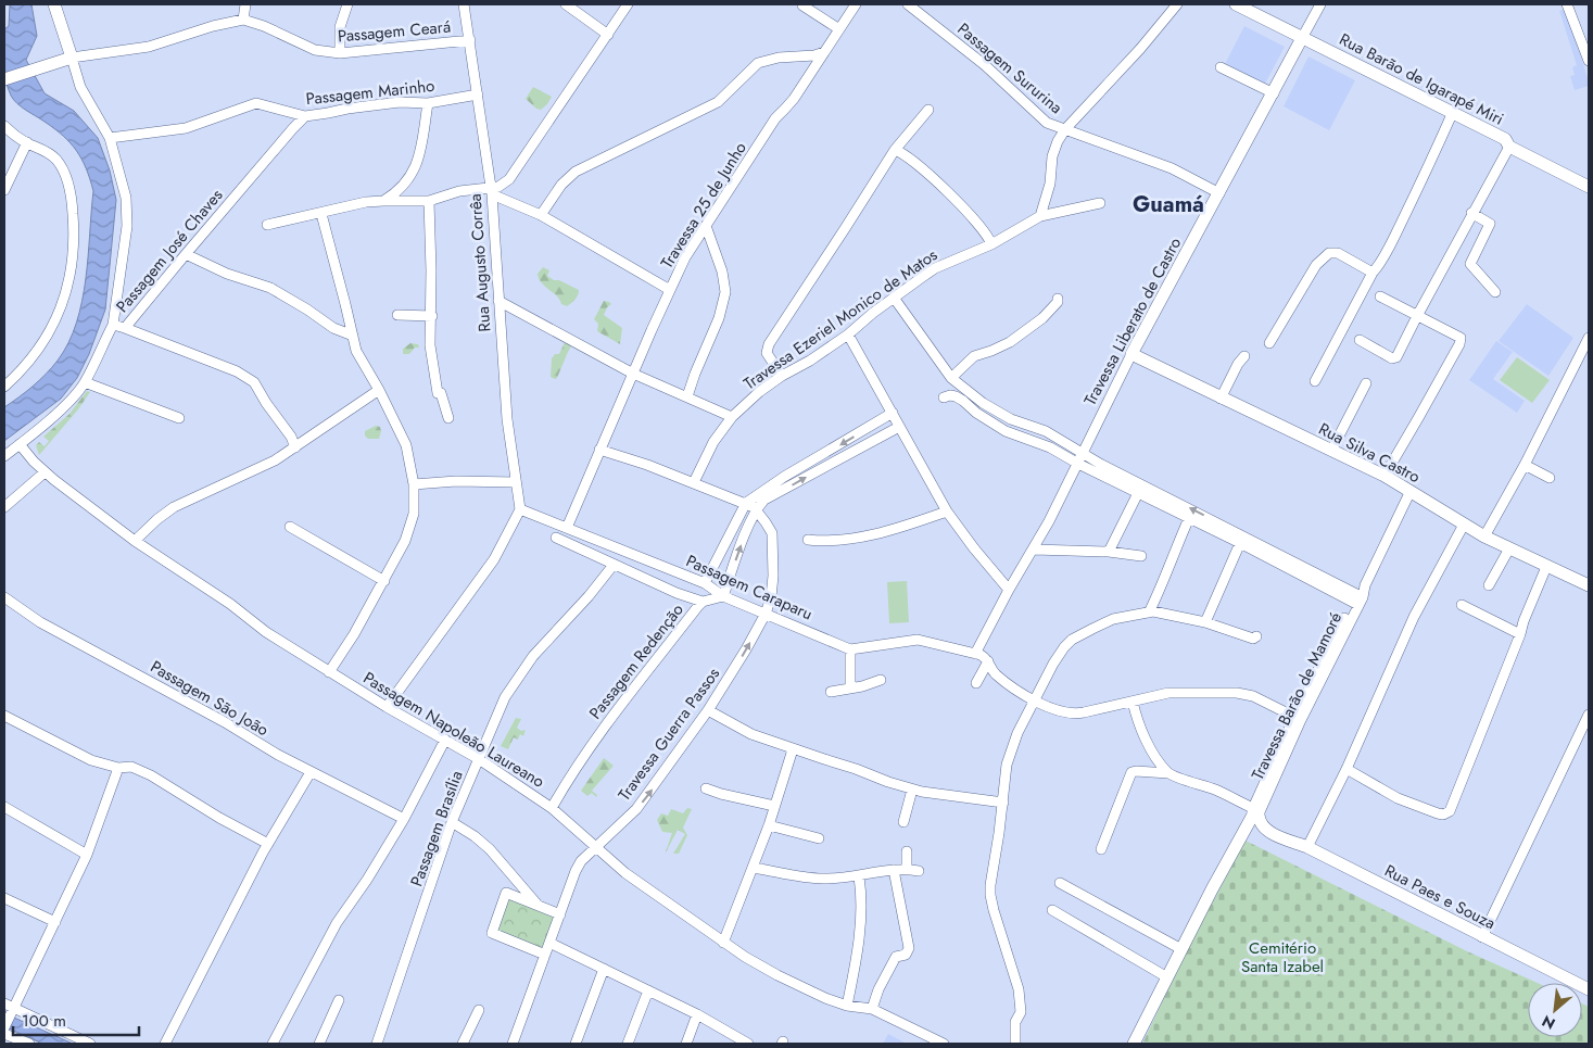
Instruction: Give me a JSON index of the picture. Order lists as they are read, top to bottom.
{
  "streets": {
    "street": [
      "Passagem Ceará",
      "Passagem Sururina",
      "Rua Barão de Igarapé Miri",
      "Passagem Marinho",
      "Travessa 25 de Junho",
      "Passagem José Chaves",
      "Rua Augusto Corrêa",
      "Travessa Ezeriel Monico de Matos",
      "Travessa Liberato de Castro",
      "Rua Silva Castro",
      "Passagem Caraparu",
      "Passagem Redenção",
      "Travessa Barão de Mamoré",
      "Passagem São João",
      "Passagem Napoleão Laureano",
      "Travessa Guerra Passos",
      "Passagem Brasília",
      "Rua Paes e Souza"
    ]
  },
  "crossings": [
    ["Passagem Ceará", "Rua Augusto Corrêa"],
    ["Passagem Sururina", "Travessa Liberato de Castro"],
    ["Rua Barão de Igarapé Miri", "Travessa Liberato de Castro"],
    ["Passagem Marinho", "Passagem José Chaves"],
    ["Passagem Marinho", "Rua Augusto Corrêa"],
    ["Travessa 25 de Junho", "Passagem Caraparu"],
    ["Passagem José Chaves", "Passagem Napoleão Laureano"],
    ["Rua Augusto Corrêa", "Passagem Caraparu"],
    ["Travessa Liberato de Castro", "Rua Silva Castro"],
    ["Rua Silva Castro", "Travessa Barão de Mamoré"],
    ["Passagem Caraparu", "Passagem Redenção"],
    ["Passagem Caraparu", "Travessa Guerra Passos"],
    ["Passagem Caraparu", "Passagem Brasília"],
    ["Passagem Redenção", "Passagem Napoleão Laureano"],
    ["Travessa Barão de Mamoré", "Rua Paes e Souza"],
    ["Passagem Napoleão Laureano", "Travessa Guerra Passos"],
    ["Passagem Napoleão Laureano", "Passagem Brasília"]
  ],
  "one_way": ["Travessa Guerra Passos"],
  "districts": ["Guamá"],
  "parks": ["Cemitério Santa Izabel"],
  "scale_bar": "100 m",
  "north": "bottom left"
}
